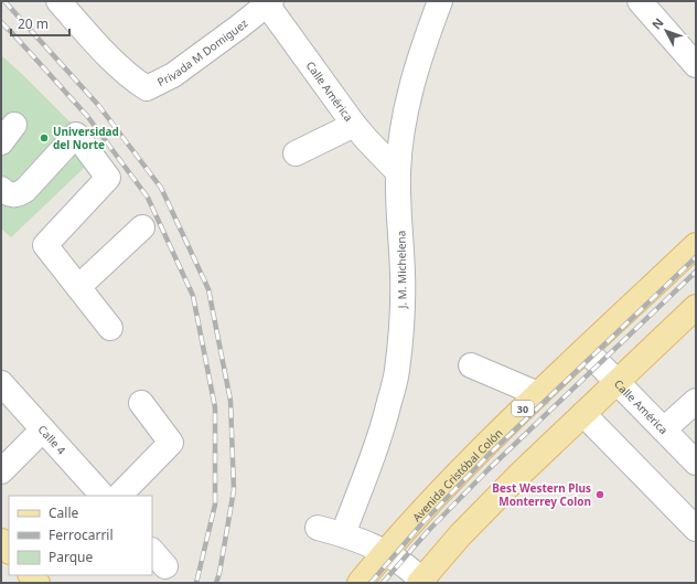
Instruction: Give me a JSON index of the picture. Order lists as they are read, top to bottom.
{
  "streets": {
    "main road": ["30", "Avenida Cristóbal Colón"],
    "street": [
      "Privada M Domiguez",
      "Calle América",
      "J. M. Michelena",
      "Calle 4"
    ]
  },
  "crossings": [
    ["Privada M Domiguez", "Calle América"],
    ["Calle América", "J. M. Michelena"],
    ["Calle América", "Avenida Cristóbal Colón"]
  ],
  "places": ["Universidad del Norte", "Best Western Plus Monterrey Colon"],
  "legend": ["Calle", "Ferrocarril", "Parque"],
  "scale_bar": "20 m",
  "north": "top left"
}
